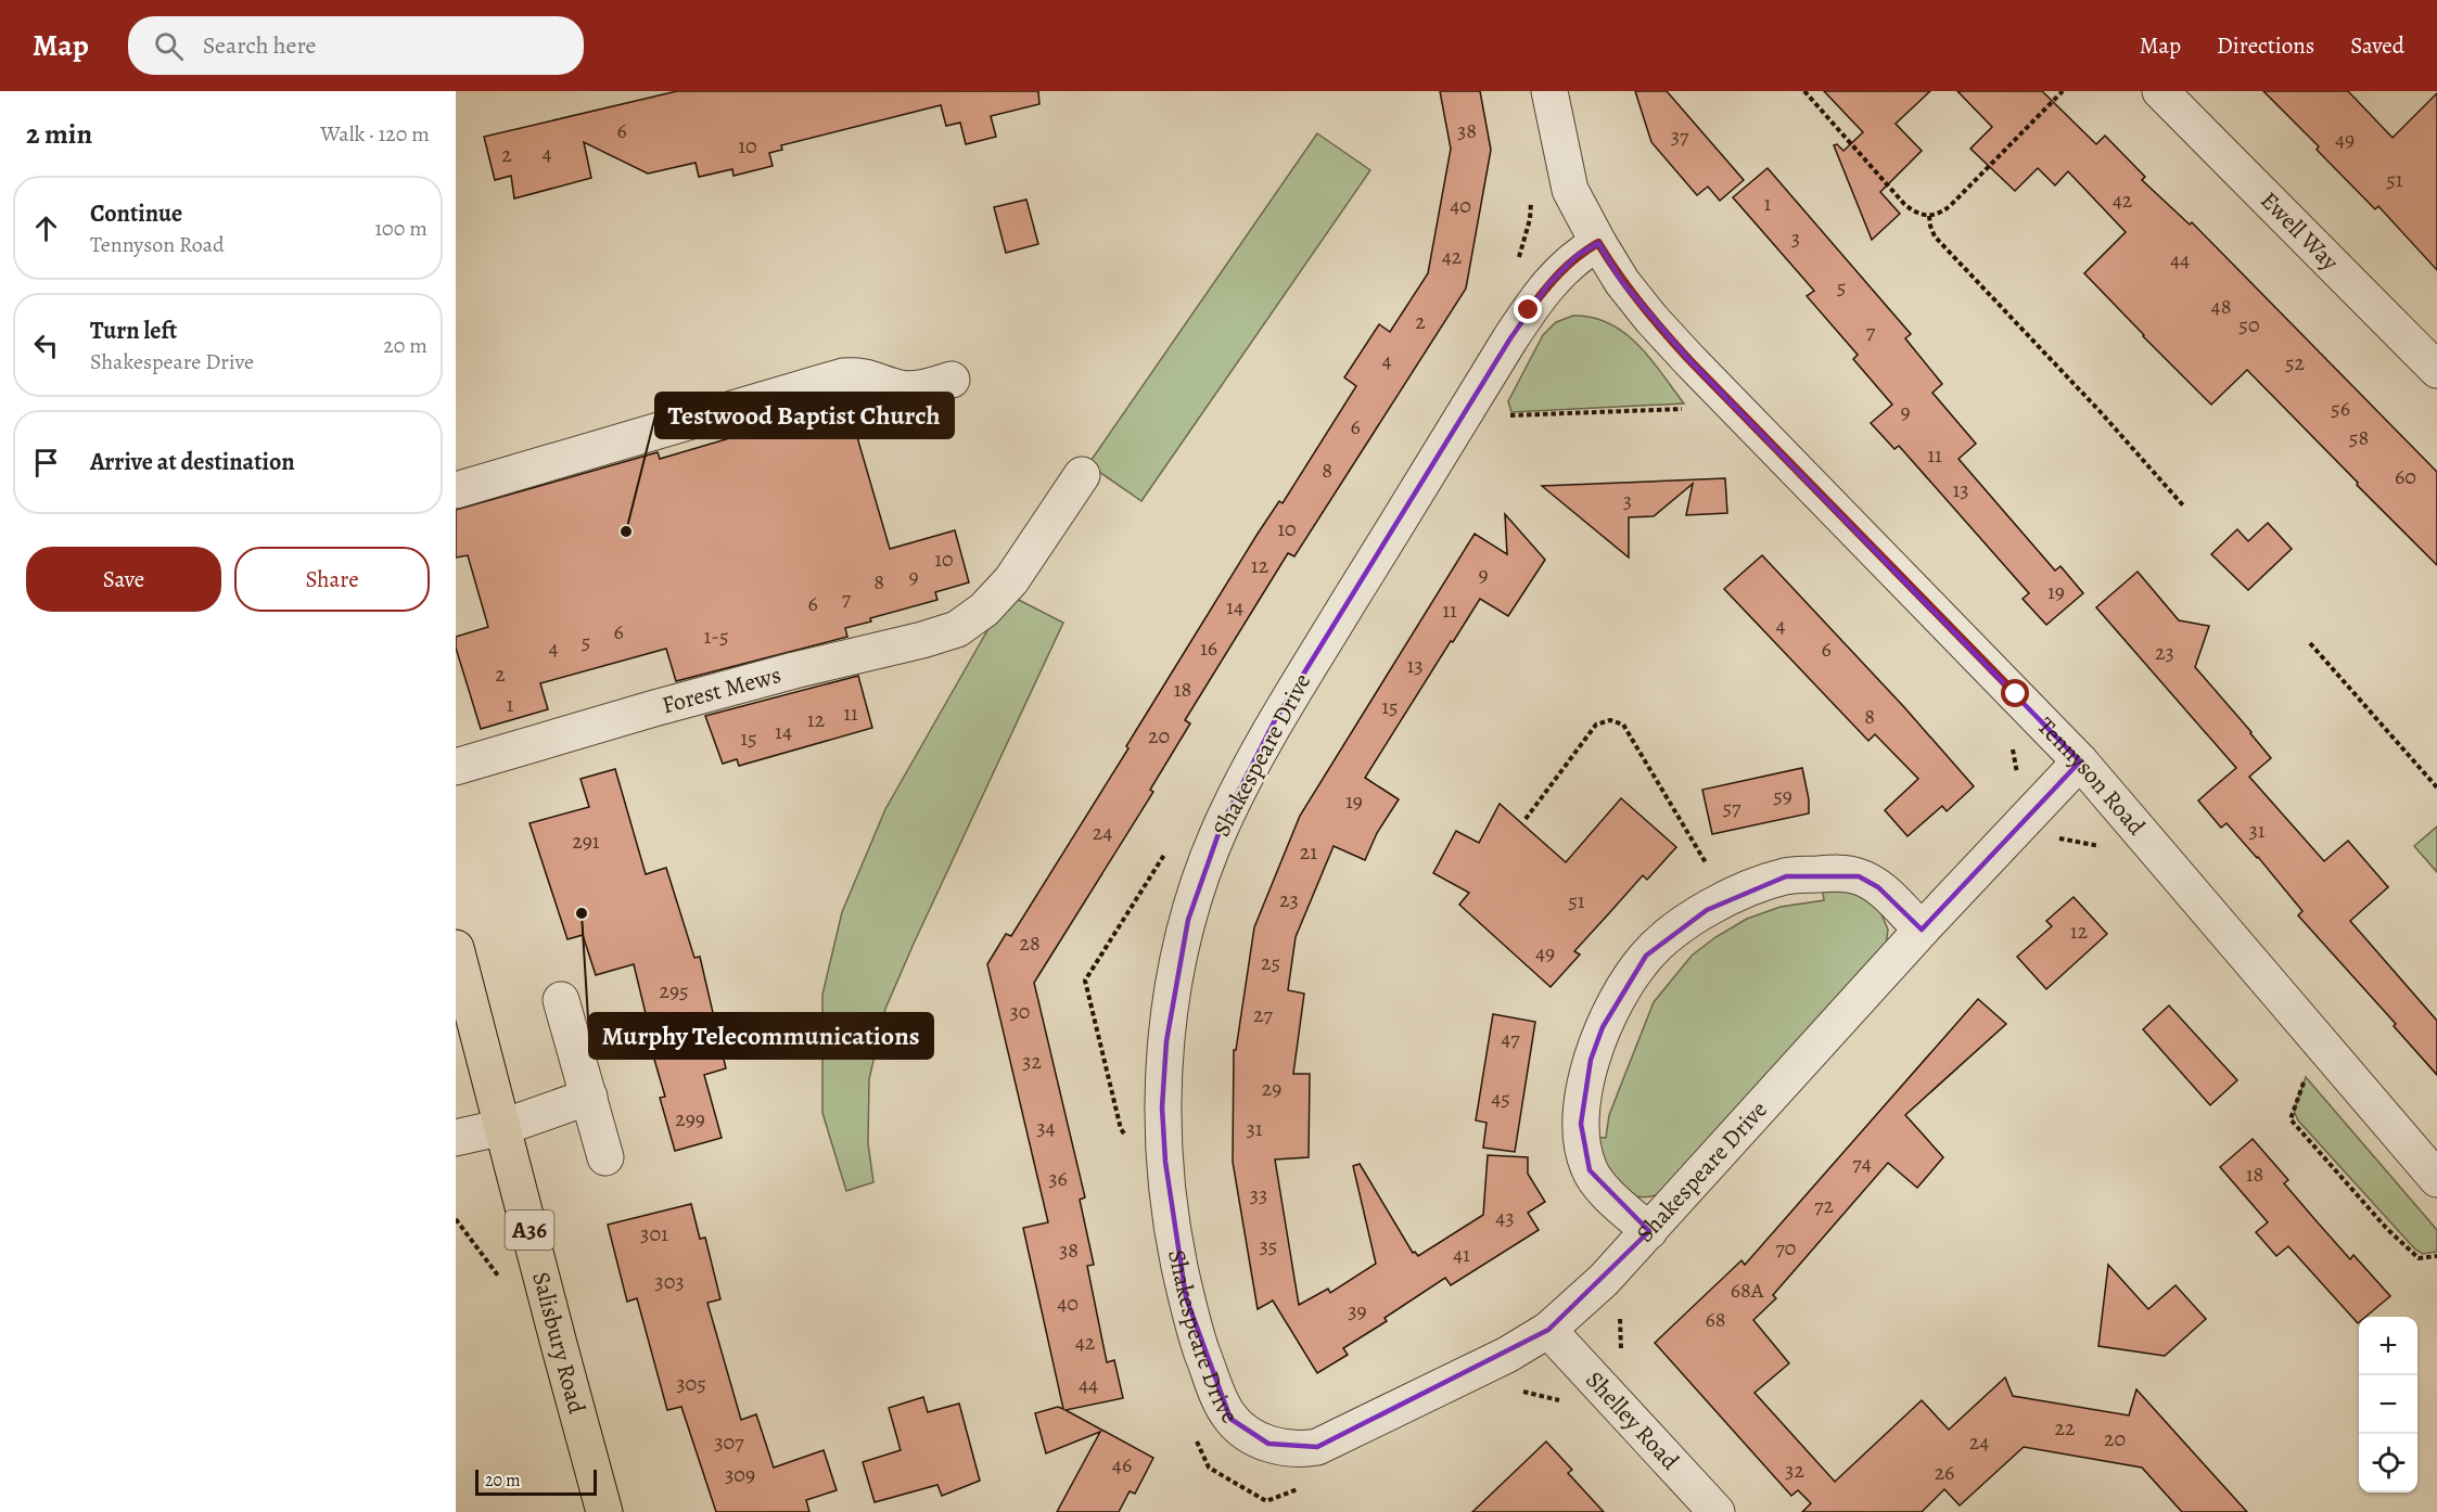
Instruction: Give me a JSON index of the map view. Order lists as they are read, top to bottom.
{
  "streets": {
    "main road": ["A36", "Salisbury Road"],
    "street": [
      "Ewell Way",
      "Forest Mews",
      "Shakespeare Drive",
      "Tennyson Road",
      "Shelley Road"
    ]
  },
  "crossings": [
    ["Shakespeare Drive", "Tennyson Road"],
    ["Shakespeare Drive", "Shelley Road"]
  ],
  "places": ["Testwood Baptist Church", "Murphy Telecommunications"],
  "house_numbers": [
    "6",
    "38",
    "37",
    "49",
    "10",
    "4",
    "2",
    "51",
    "42",
    "1",
    "40",
    "3",
    "42",
    "44",
    "5",
    "48",
    "2",
    "50",
    "7",
    "4",
    "52",
    "56",
    "9",
    "6",
    "58",
    "11",
    "8",
    "60",
    "13",
    "3",
    "10",
    "10",
    "12",
    "9",
    "9",
    "8",
    "19",
    "7",
    "6",
    "14",
    "11",
    "4",
    "6",
    "1-5",
    "5",
    "4",
    "16",
    "6",
    "23",
    "13",
    "2",
    "18",
    "1",
    "15",
    "11",
    "8",
    "12",
    "14",
    "20",
    "15",
    "59",
    "19",
    "57",
    "31",
    "24",
    "291",
    "21",
    "23",
    "51",
    "12",
    "28",
    "49",
    "25",
    "295",
    "30",
    "27",
    "47",
    "32",
    "29",
    "45",
    "299",
    "34",
    "31",
    "74",
    "18",
    "36",
    "33",
    "72",
    "43",
    "301",
    "35",
    "70",
    "38",
    "41",
    "303",
    "68A",
    "40",
    "39",
    "68",
    "42",
    "305",
    "44",
    "22",
    "20",
    "307",
    "24",
    "46",
    "32",
    "26",
    "309"
  ],
  "scale_bar": "20 m",
  "page": {
    "header": "Map",
    "search": "Search here",
    "nav": ["Map", "Directions", "Saved"],
    "heading": ["2 min", "Walk · 120 m"],
    "list": [
      ["Continue", "Tennyson Road", "100 m"],
      ["Turn left", "Shakespeare Drive", "20 m"],
      "Arrive at destination"
    ],
    "buttons": ["Save", "Share"],
    "map_buttons": ["+", "−"],
    "scale": "20 m"
  }
}
